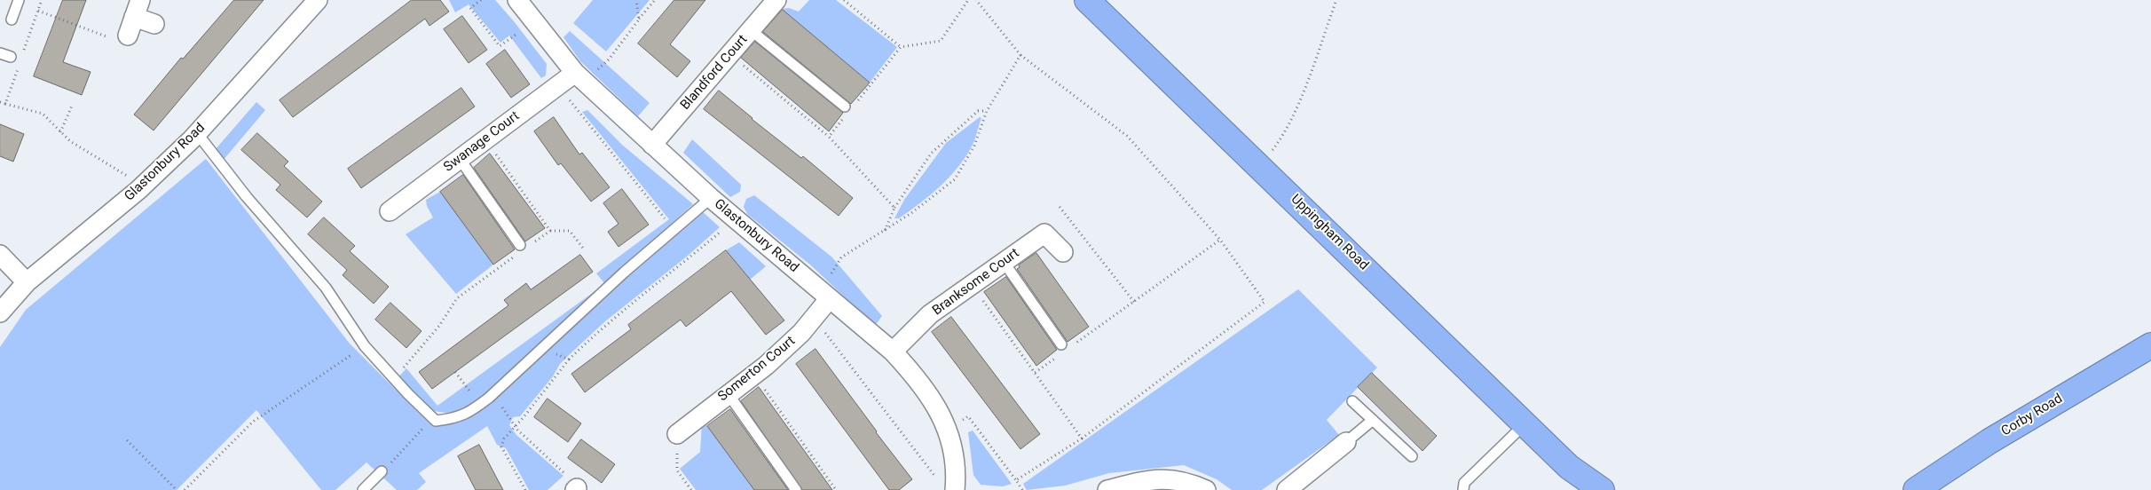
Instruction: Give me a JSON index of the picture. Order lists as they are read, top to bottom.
{
  "streets": {
    "highway": ["Uppingham Road", "Corby Road"],
    "street": [
      "Blandford Court",
      "Swanage Court",
      "Glastonbury Road",
      "Branksome Court",
      "Somerton Court"
    ]
  },
  "crossings": [
    ["Blandford Court", "Glastonbury Road"],
    ["Swanage Court", "Glastonbury Road"],
    ["Glastonbury Road", "Branksome Court"],
    ["Glastonbury Road", "Somerton Court"]
  ]
}
